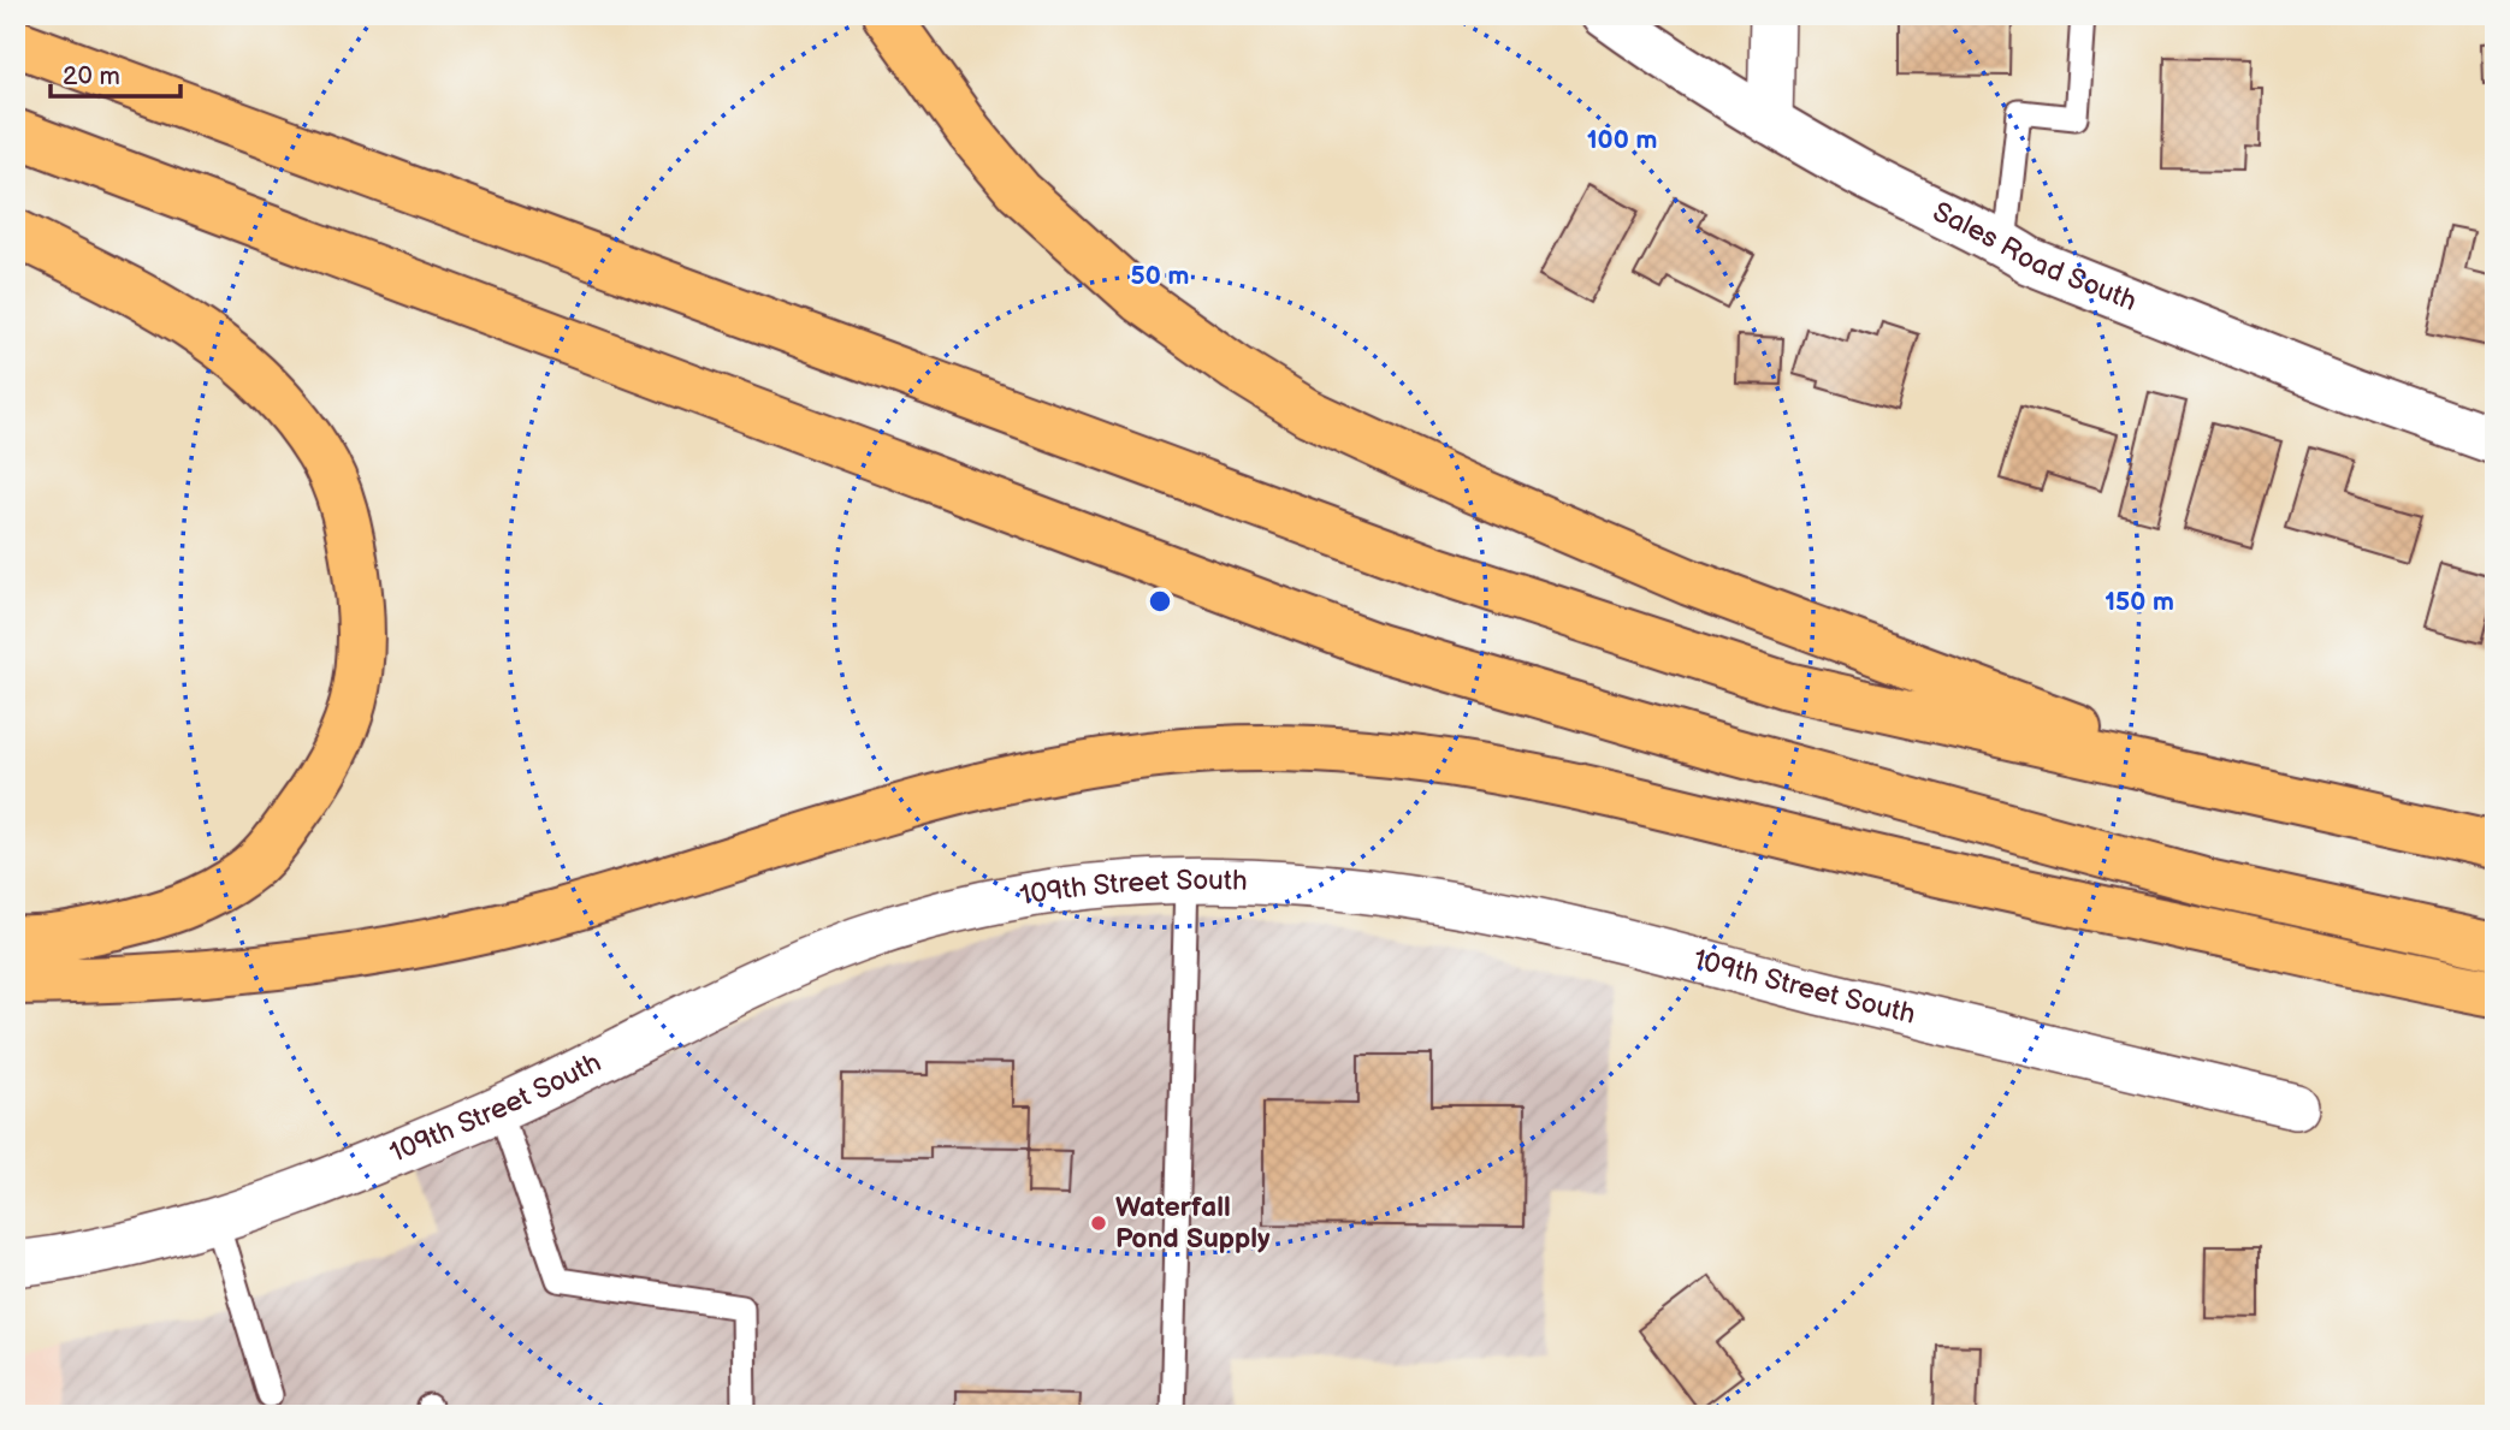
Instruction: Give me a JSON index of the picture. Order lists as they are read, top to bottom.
{
  "streets": {
    "street": ["Sales Road South", "109th Street South"]
  },
  "places": ["Waterfall Pond Supply"],
  "scale_bar": "20 m",
  "rings": ["100 m", "50 m", "150 m"]
}
